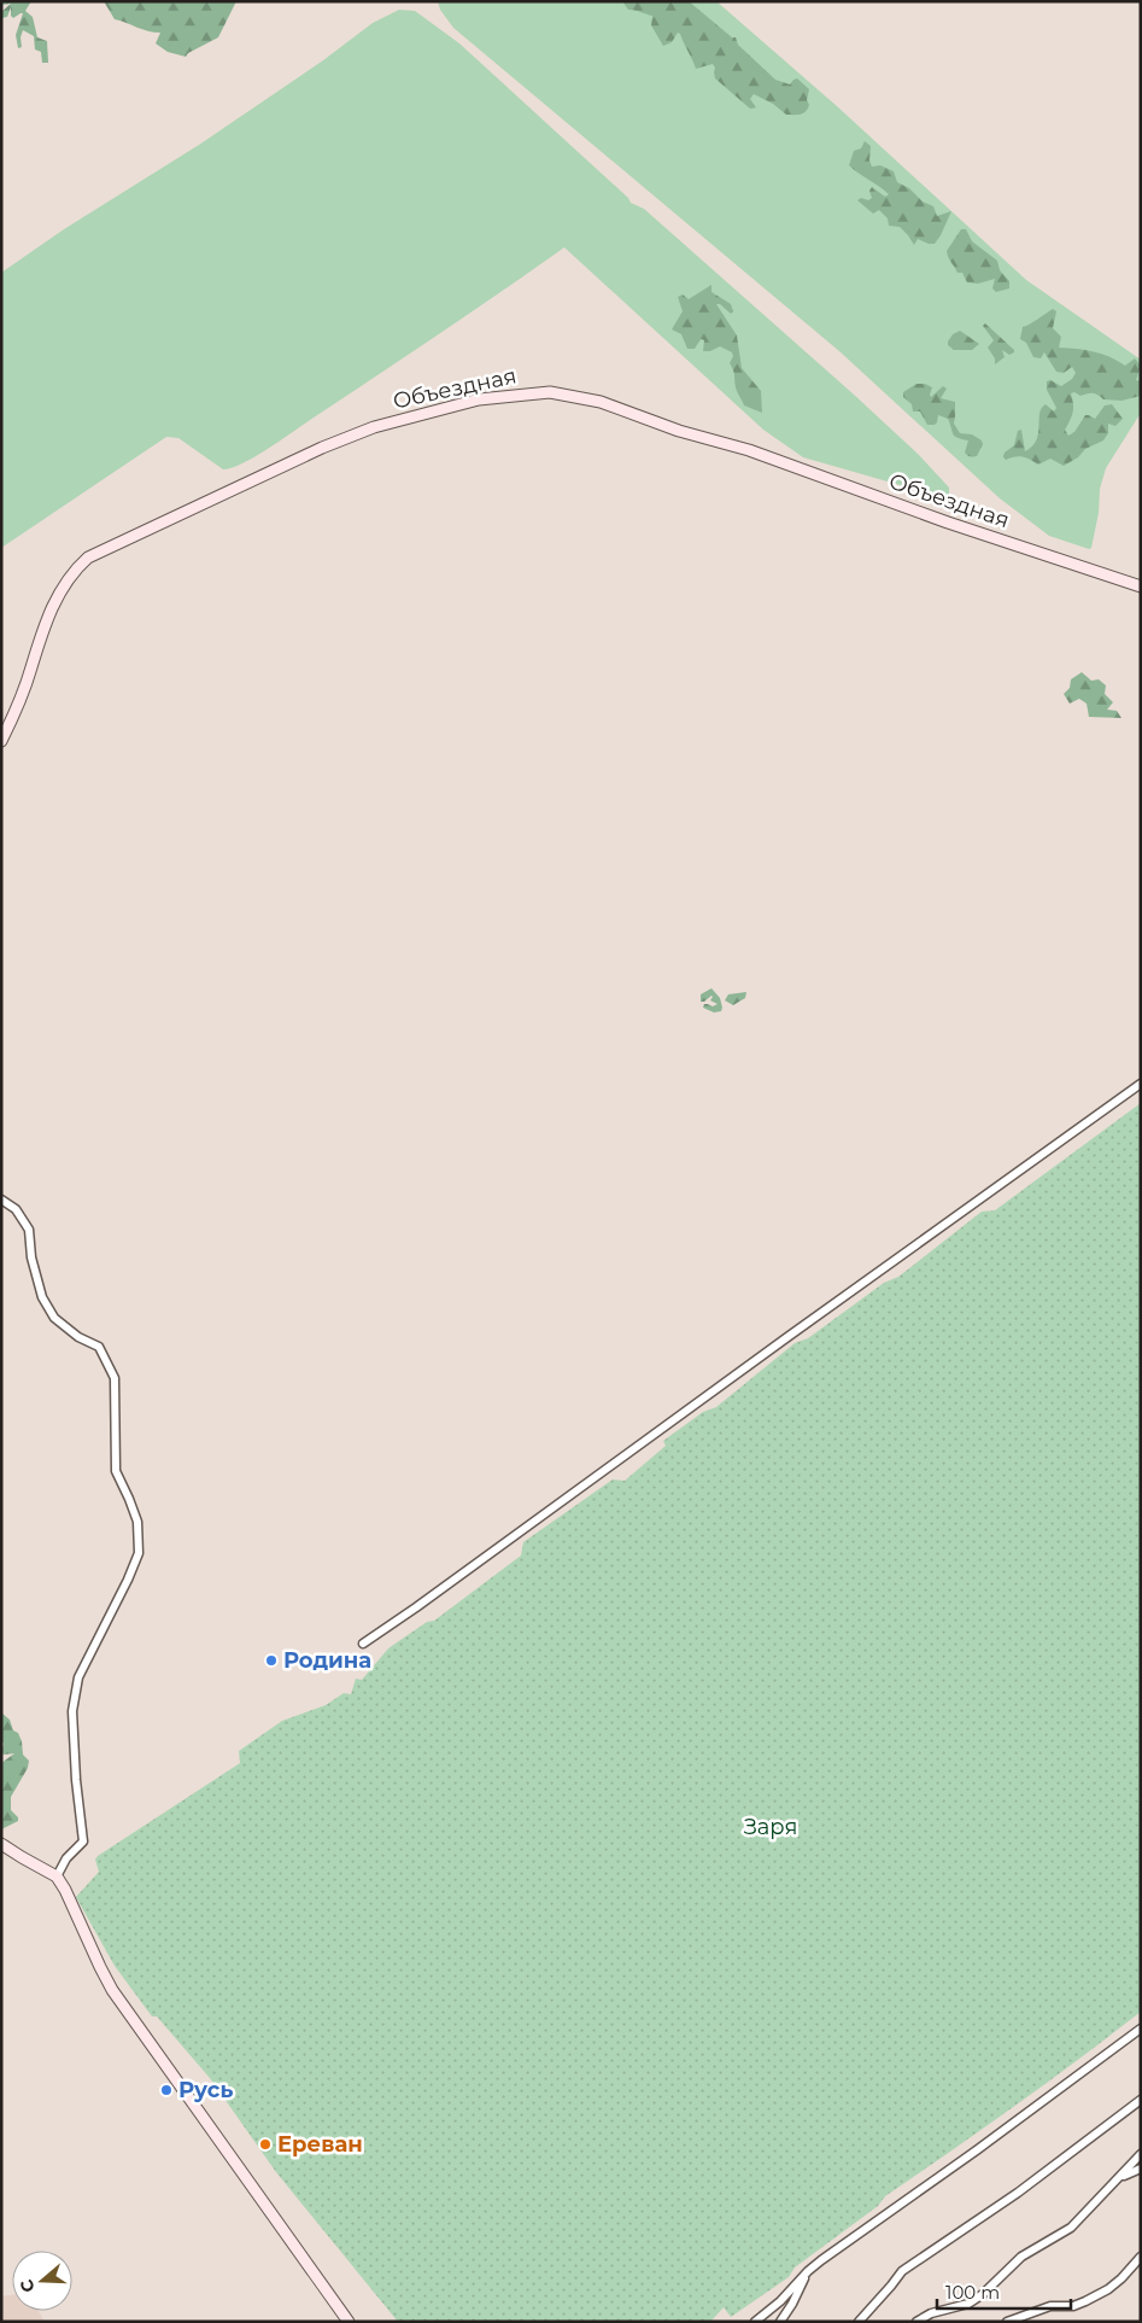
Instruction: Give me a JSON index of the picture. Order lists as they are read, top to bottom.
{
  "streets": {
    "main road": ["Объездная"]
  },
  "parks": ["Заря"],
  "places": ["Родина", "Русь", "Ереван"],
  "scale_bar": "100 m",
  "north": "left"
}
